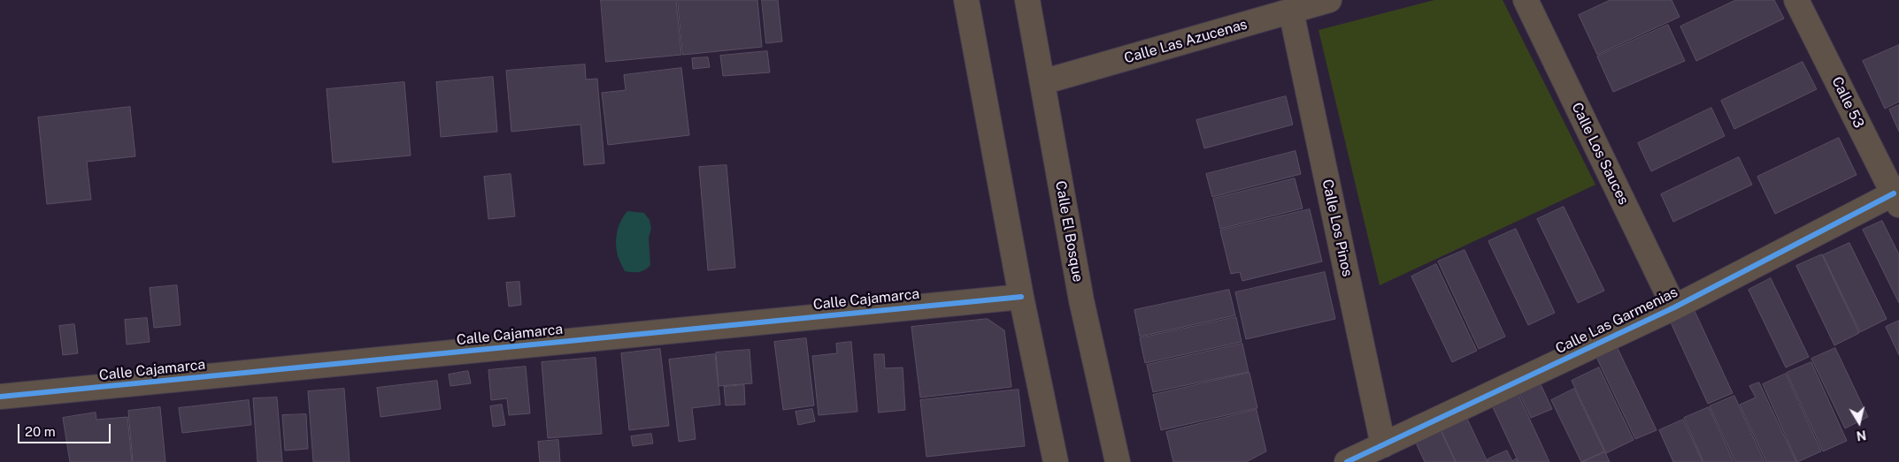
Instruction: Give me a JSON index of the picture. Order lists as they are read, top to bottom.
{
  "streets": {
    "street": [
      "Calle Las Azucenas",
      "Calle 53",
      "Calle Los Sauces",
      "Calle Los Pinos",
      "Calle El Bosque",
      "Calle Cajamarca",
      "Calle Las Garmenias"
    ]
  },
  "crossings": [
    ["Calle Las Azucenas", "Calle Los Pinos"],
    ["Calle Las Azucenas", "Calle El Bosque"],
    ["Calle 53", "Calle Las Garmenias"],
    ["Calle Los Sauces", "Calle Las Garmenias"],
    ["Calle Los Pinos", "Calle Las Garmenias"]
  ],
  "scale_bar": "20 m",
  "north": "bottom"
}
